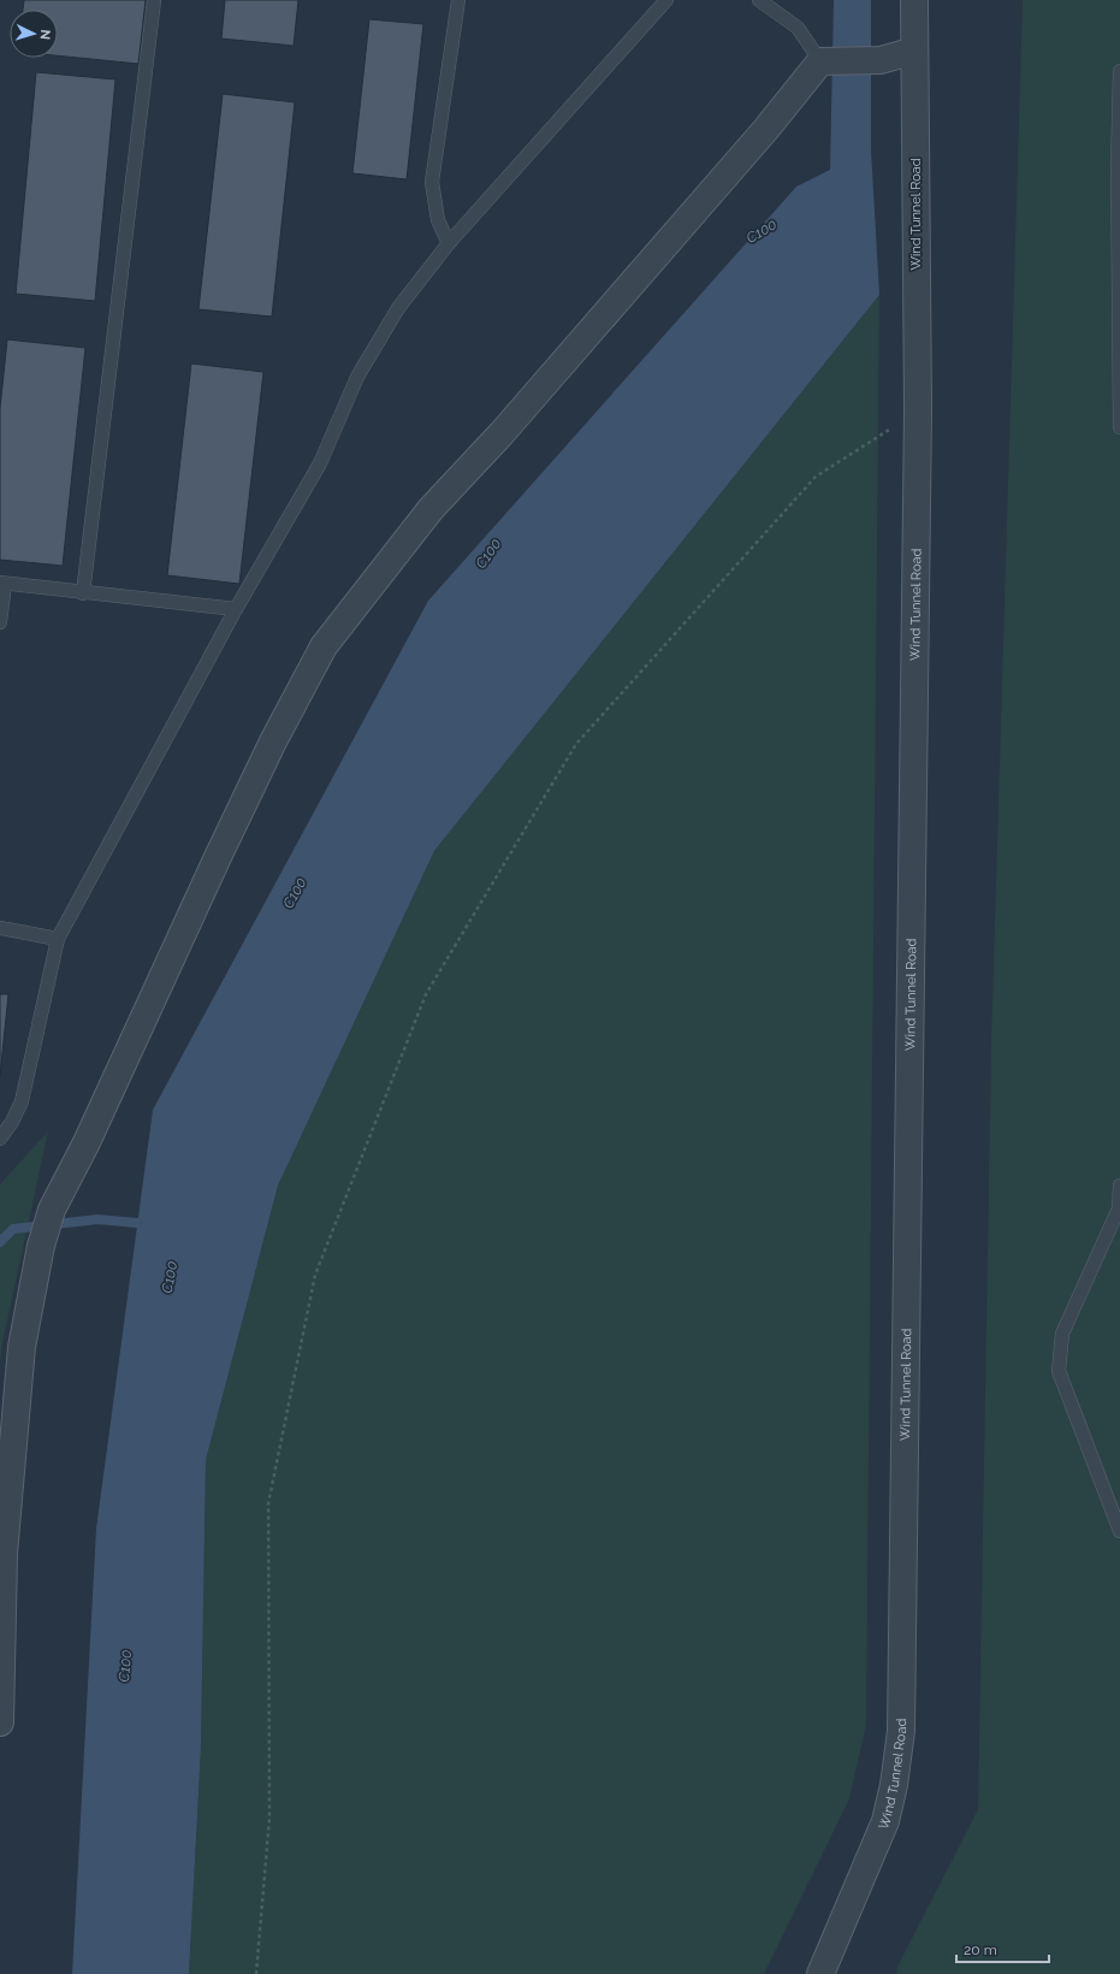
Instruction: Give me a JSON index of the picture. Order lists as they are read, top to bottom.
{
  "streets": {
    "street": ["Wind Tunnel Road"]
  },
  "water": ["C100"],
  "scale_bar": "20 m",
  "north": "right"
}
